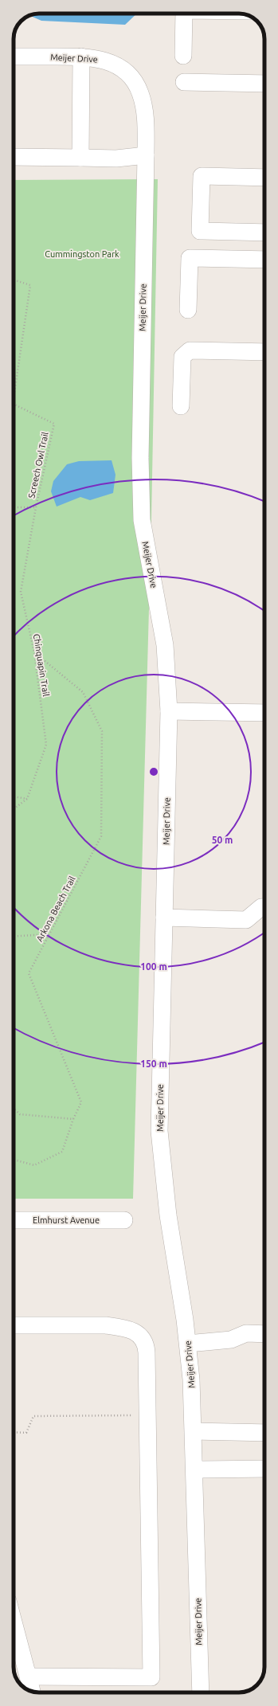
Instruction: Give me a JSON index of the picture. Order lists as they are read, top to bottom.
{
  "streets": {
    "street": ["Meijer Drive", "Elmhurst Avenue"],
    "path": ["Screech Owl Trail", "Chinquapin Trail", "Arkona Beach Trail"]
  },
  "crossings": [
    ["Screech Owl Trail", "Chinquapin Trail"],
    ["Chinquapin Trail", "Arkona Beach Trail"]
  ],
  "parks": ["Cummingston Park"],
  "rings": ["50 m", "100 m", "150 m"]
}
